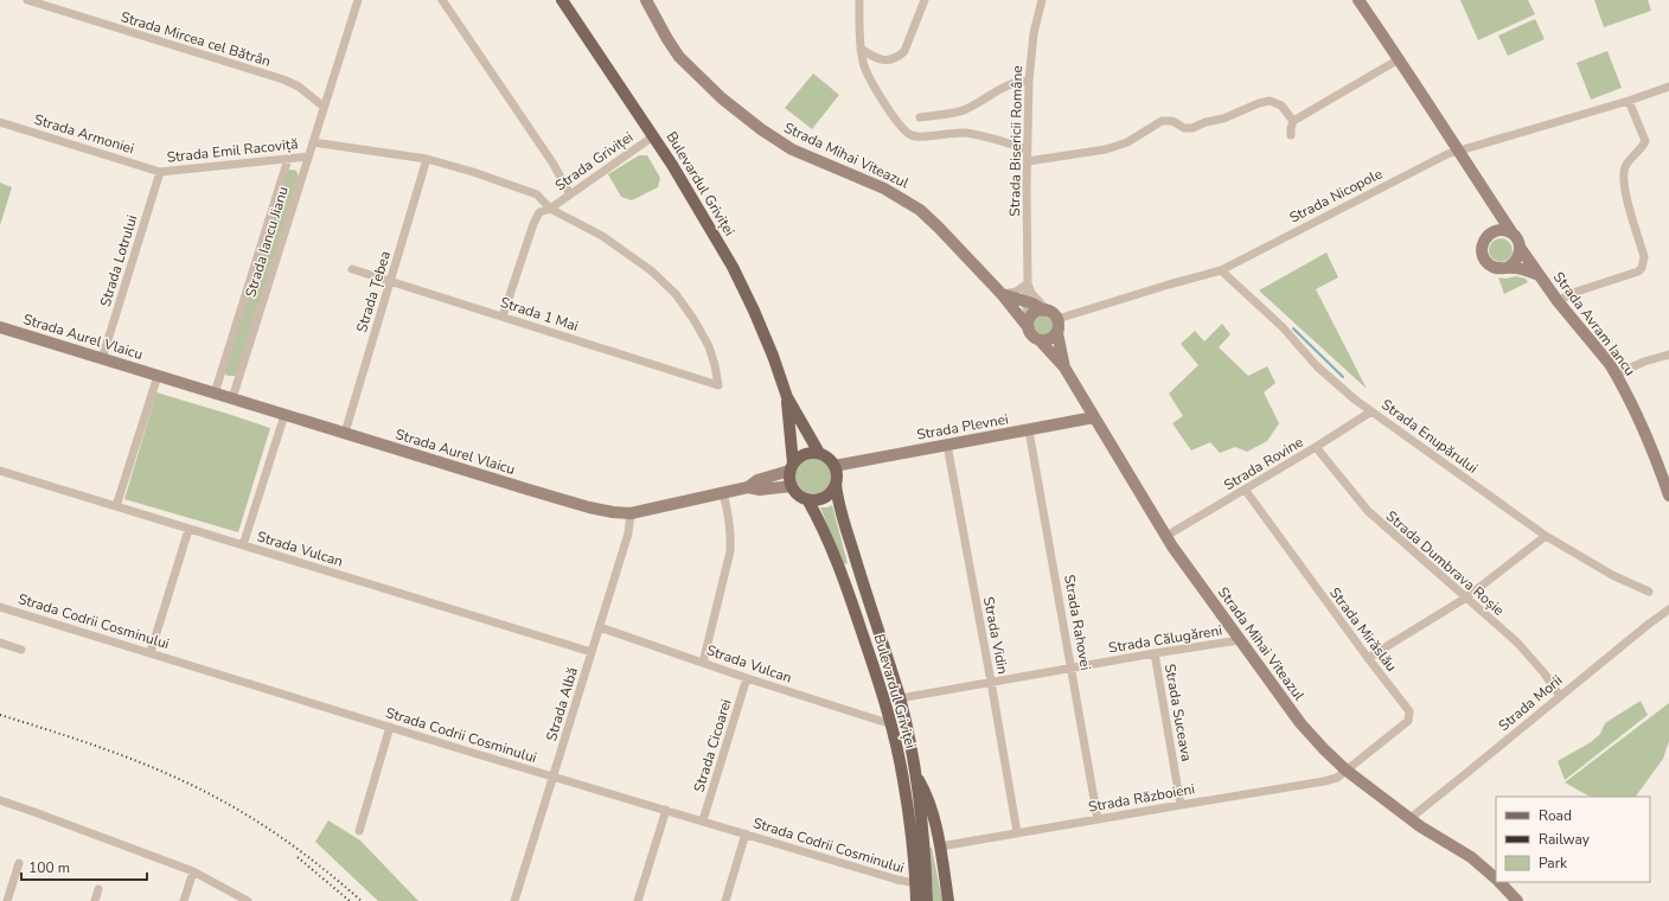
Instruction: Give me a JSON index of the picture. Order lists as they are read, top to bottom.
{
  "streets": {
    "main road": ["Bulevardul Griviței"],
    "street": [
      "Strada Mircea cel Bătrân",
      "Strada Armoniei",
      "Strada Bisericii Române",
      "Strada Emil Racoviță",
      "Strada Mihai Viteazul",
      "Strada Griviței",
      "Strada Nicopole",
      "Strada Iancu Jianu",
      "Strada Lotrului",
      "Strada Țebea",
      "Strada 1 Mai",
      "Strada Avram Iancu",
      "Strada Aurel Vlaicu",
      "Strada Plevnei",
      "Strada Enupărului",
      "Strada Rovine",
      "Strada Vulcan",
      "Strada Dumbrava Roșie",
      "Strada Codrii Cosminului",
      "Strada Rahovei",
      "Strada Mirăslău",
      "Strada Vidin",
      "Strada Călugăreni",
      "Strada Morii",
      "Strada Albă",
      "Strada Suceava",
      "Strada Cicoarei",
      "Strada Războieni"
    ]
  },
  "crossings": [
    ["Strada Mircea cel Bătrân", "Strada Iancu Jianu"],
    ["Strada Armoniei", "Strada Emil Racoviță"],
    ["Strada Armoniei", "Strada Lotrului"],
    ["Strada Bisericii Române", "Strada Mihai Viteazul"],
    ["Strada Bisericii Române", "Strada Nicopole"],
    ["Strada Emil Racoviță", "Strada Griviței"],
    ["Strada Emil Racoviță", "Strada Iancu Jianu"],
    ["Strada Emil Racoviță", "Strada Lotrului"],
    ["Strada Emil Racoviță", "Strada Țebea"],
    ["Strada Emil Racoviță", "Strada 1 Mai"],
    ["Strada Mihai Viteazul", "Strada Nicopole"],
    ["Strada Mihai Viteazul", "Strada Plevnei"],
    ["Strada Mihai Viteazul", "Strada Rovine"],
    ["Strada Mihai Viteazul", "Strada Mirăslău"],
    ["Strada Mihai Viteazul", "Strada Călugăreni"],
    ["Strada Mihai Viteazul", "Strada Morii"],
    ["Strada Mihai Viteazul", "Strada Războieni"],
    ["Strada Griviței", "Bulevardul Griviței"],
    ["Bulevardul Griviței", "Strada Aurel Vlaicu"],
    ["Bulevardul Griviței", "Strada Plevnei"],
    ["Bulevardul Griviței", "Strada Vulcan"],
    ["Bulevardul Griviței", "Strada Codrii Cosminului"],
    ["Bulevardul Griviței", "Strada Călugăreni"],
    ["Bulevardul Griviței", "Strada Războieni"],
    ["Strada Nicopole", "Strada Enupărului"],
    ["Strada Iancu Jianu", "Strada Aurel Vlaicu"],
    ["Strada Lotrului", "Strada Aurel Vlaicu"],
    ["Strada Țebea", "Strada 1 Mai"],
    ["Strada Țebea", "Strada Aurel Vlaicu"],
    ["Strada Aurel Vlaicu", "Strada Plevnei"],
    ["Strada Aurel Vlaicu", "Strada Albă"],
    ["Strada Plevnei", "Strada Rahovei"],
    ["Strada Plevnei", "Strada Vidin"],
    ["Strada Enupărului", "Strada Rovine"],
    ["Strada Rovine", "Strada Dumbrava Roșie"],
    ["Strada Rovine", "Strada Mirăslău"],
    ["Strada Vulcan", "Strada Albă"],
    ["Strada Vulcan", "Strada Cicoarei"],
    ["Strada Dumbrava Roșie", "Strada Morii"],
    ["Strada Codrii Cosminului", "Strada Albă"],
    ["Strada Codrii Cosminului", "Strada Cicoarei"],
    ["Strada Rahovei", "Strada Călugăreni"],
    ["Strada Rahovei", "Strada Războieni"],
    ["Strada Mirăslău", "Strada Războieni"],
    ["Strada Vidin", "Strada Călugăreni"],
    ["Strada Vidin", "Strada Războieni"],
    ["Strada Călugăreni", "Strada Suceava"],
    ["Strada Suceava", "Strada Războieni"]
  ],
  "legend": ["Road", "Railway", "Park"],
  "scale_bar": "100 m"
}
